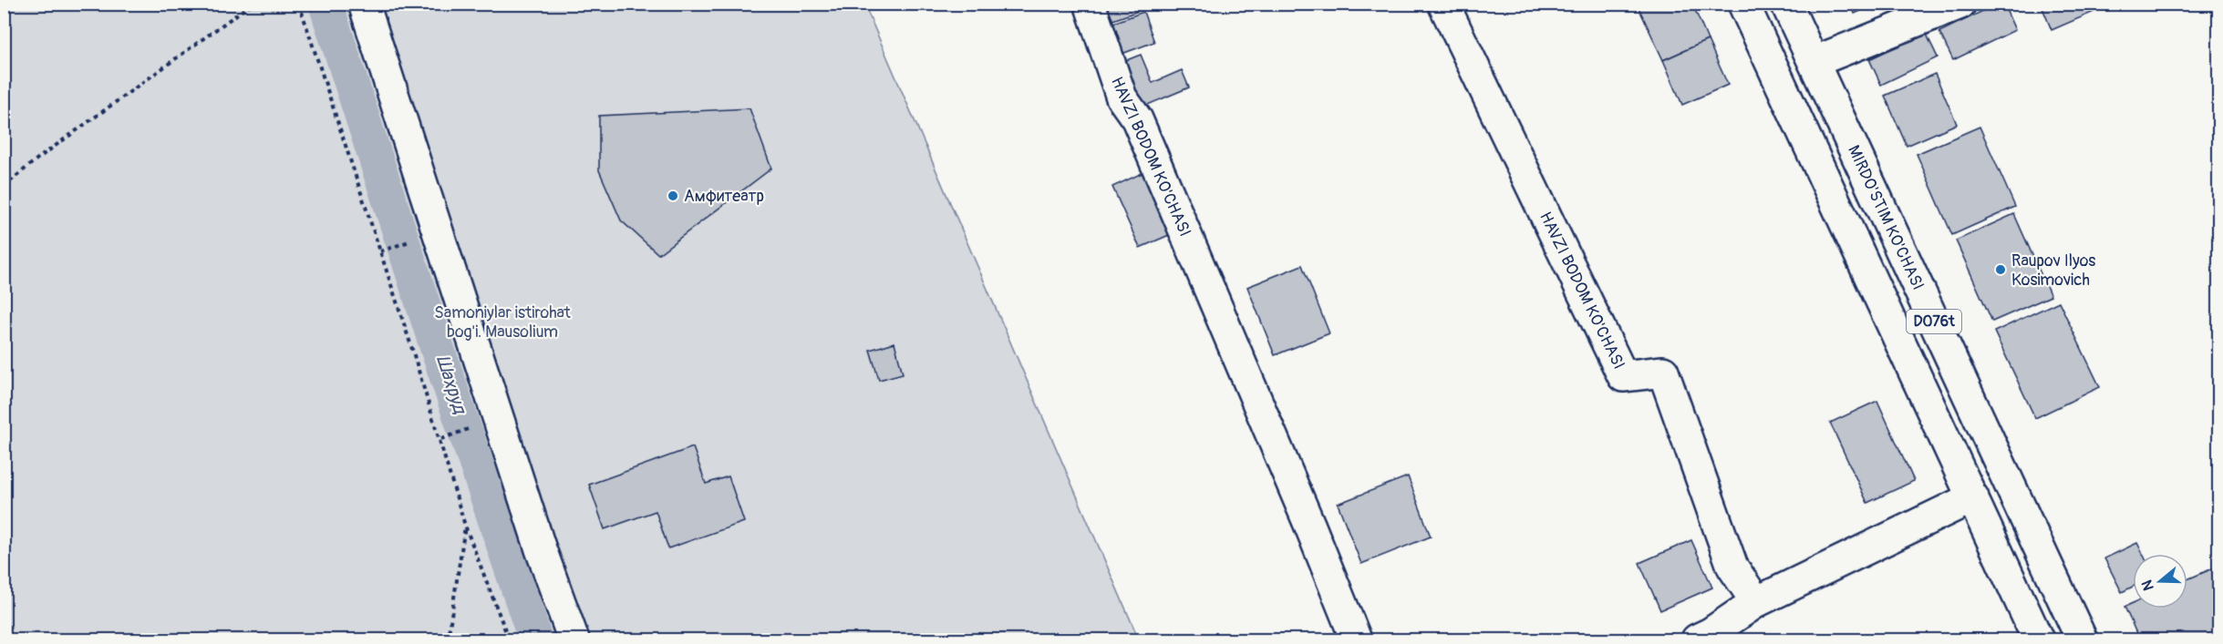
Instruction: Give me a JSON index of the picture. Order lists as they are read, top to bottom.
{
  "streets": {
    "street": ["HAVZI BODOM KO'CHASI", "MIRDO'STIM KO'CHASI", "D076t"]
  },
  "water": ["Шахруд"],
  "parks": ["Samoniylar istirohat bog'i. Mausolium"],
  "places": ["Амфитеатр", "Raupov Ilyos Kosimovich"],
  "north": "left"
}
